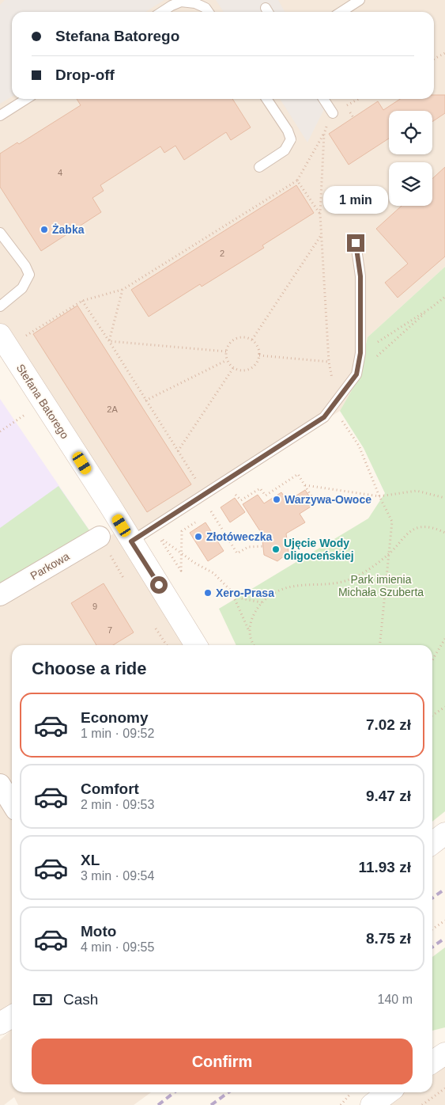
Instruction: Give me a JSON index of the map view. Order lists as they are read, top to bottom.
{
  "streets": {
    "street": ["Stefana Batorego", "Parkowa"]
  },
  "parks": ["Park imienia Michała Szuberta"],
  "places": [
    "Żabka",
    "Warzywa-Owoce",
    "Złotóweczka",
    "Ujęcie Wody oligoceńskiej",
    "Xero-Prasa"
  ],
  "house_numbers": [
    "4",
    "2",
    "2A",
    "9",
    "7"
  ],
  "page": {
    "banner": ["Stefana Batorego", "Drop-off"],
    "bubble": "1 min",
    "heading": "Choose a ride",
    "list": [
      {
        "name": "Economy",
        "note": "1 min · 09:52",
        "value": "7.02 zł"
      },
      {
        "name": "Comfort",
        "note": "2 min · 09:53",
        "value": "9.47 zł"
      },
      {
        "name": "XL",
        "note": "3 min · 09:54",
        "value": "11.93 zł"
      },
      {
        "name": "Moto",
        "note": "4 min · 09:55",
        "value": "8.75 zł"
      }
    ],
    "pay": ["Cash", "140 m"],
    "buttons": "Confirm"
  }
}
